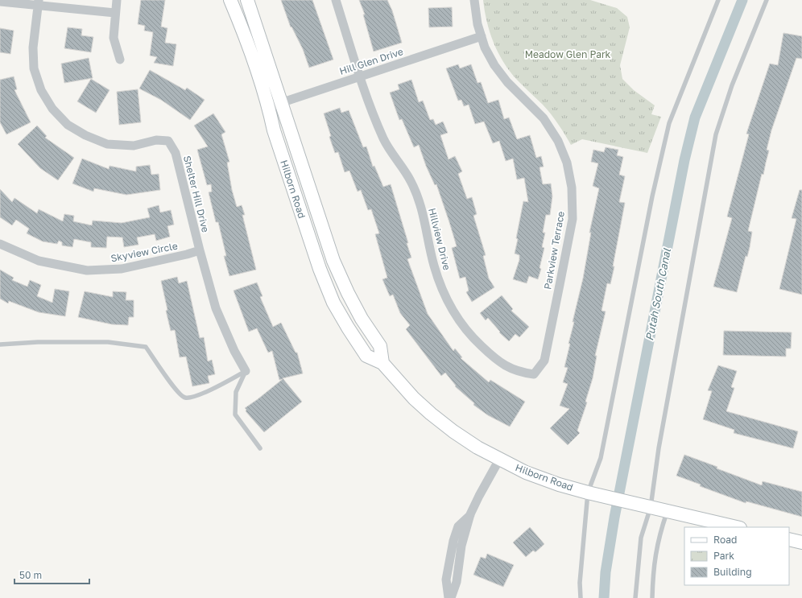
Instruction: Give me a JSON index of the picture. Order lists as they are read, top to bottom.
{
  "streets": {
    "street": [
      "Hill Glen Drive",
      "Hilborn Road",
      "Shelter Hill Drive",
      "Hillview Drive",
      "Parkview Terrace",
      "Skyview Circle"
    ]
  },
  "crossings": [
    ["Hill Glen Drive", "Hilborn Road"],
    ["Hill Glen Drive", "Hillview Drive"],
    ["Hill Glen Drive", "Parkview Terrace"],
    ["Shelter Hill Drive", "Skyview Circle"],
    ["Hillview Drive", "Parkview Terrace"]
  ],
  "water": ["Putah South Canal"],
  "parks": ["Meadow Glen Park"],
  "legend": ["Road", "Park", "Building"],
  "scale_bar": "50 m"
}
